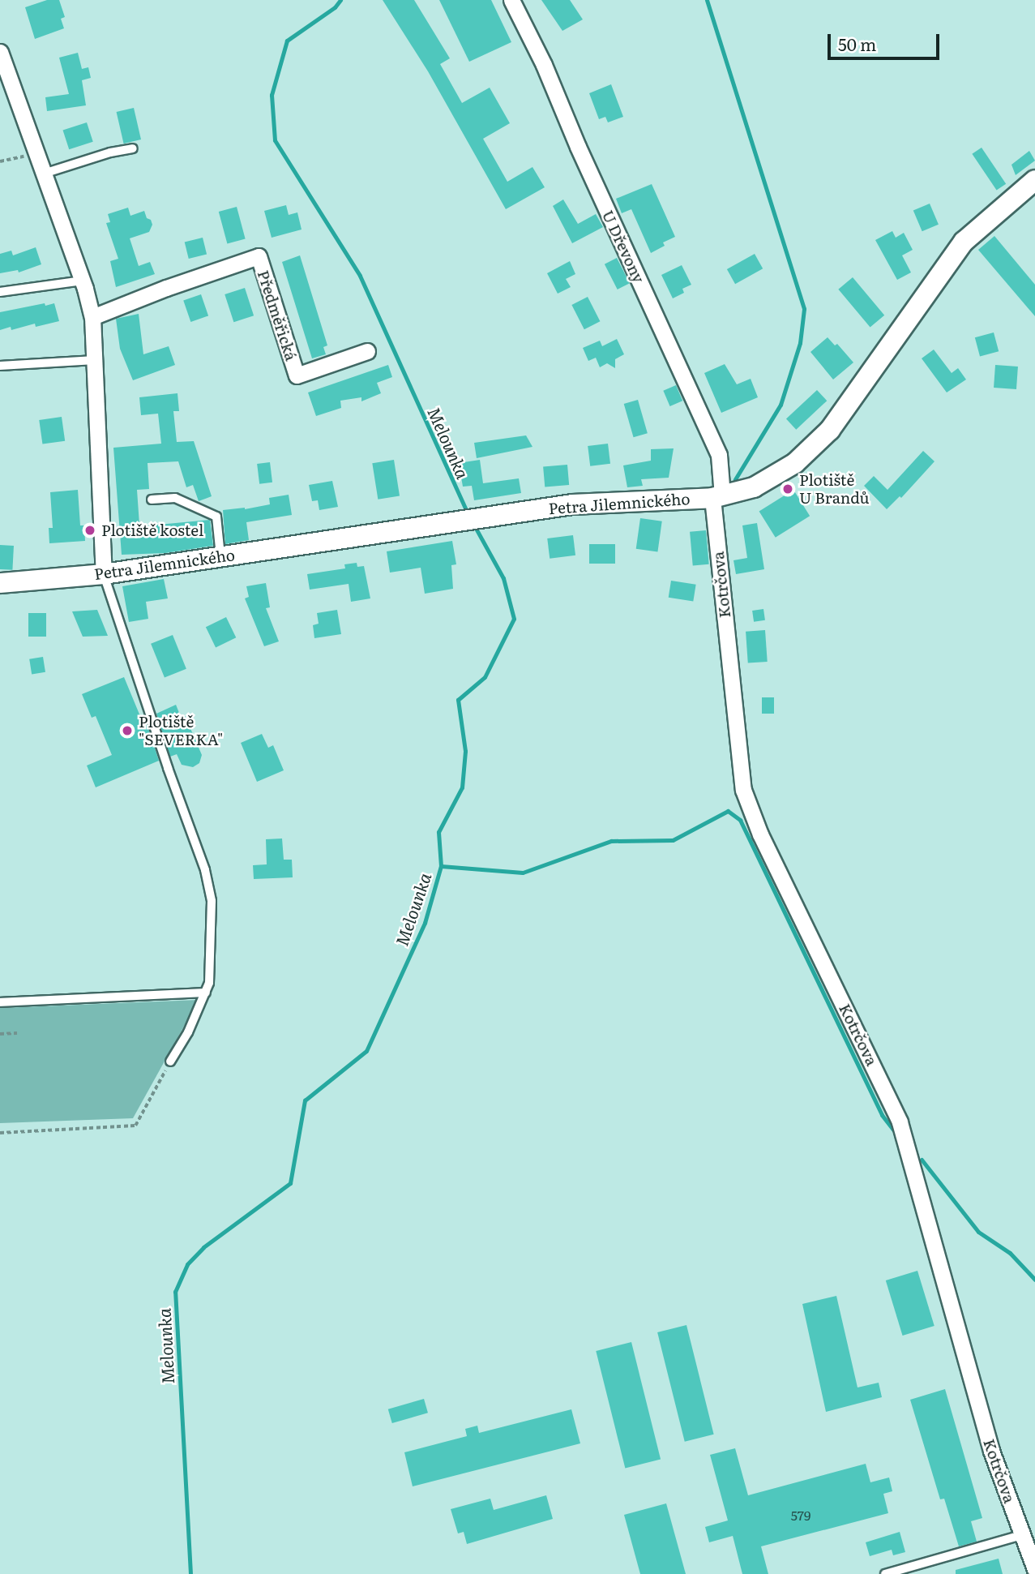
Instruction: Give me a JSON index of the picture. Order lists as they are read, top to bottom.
{
  "streets": {
    "street": [
      "U Dřevony",
      "Předměřická",
      "Petra Jilemnického",
      "Kotrčova"
    ]
  },
  "crossings": [
    ["U Dřevony", "Petra Jilemnického"],
    ["U Dřevony", "Kotrčova"],
    ["Petra Jilemnického", "Kotrčova"]
  ],
  "water": ["Melounka"],
  "places": ["Plotiště U Brandů", "Plotiště kostel", "Plotiště \"SEVERKA\""],
  "house_numbers": ["579"],
  "scale_bar": "50 m"
}
